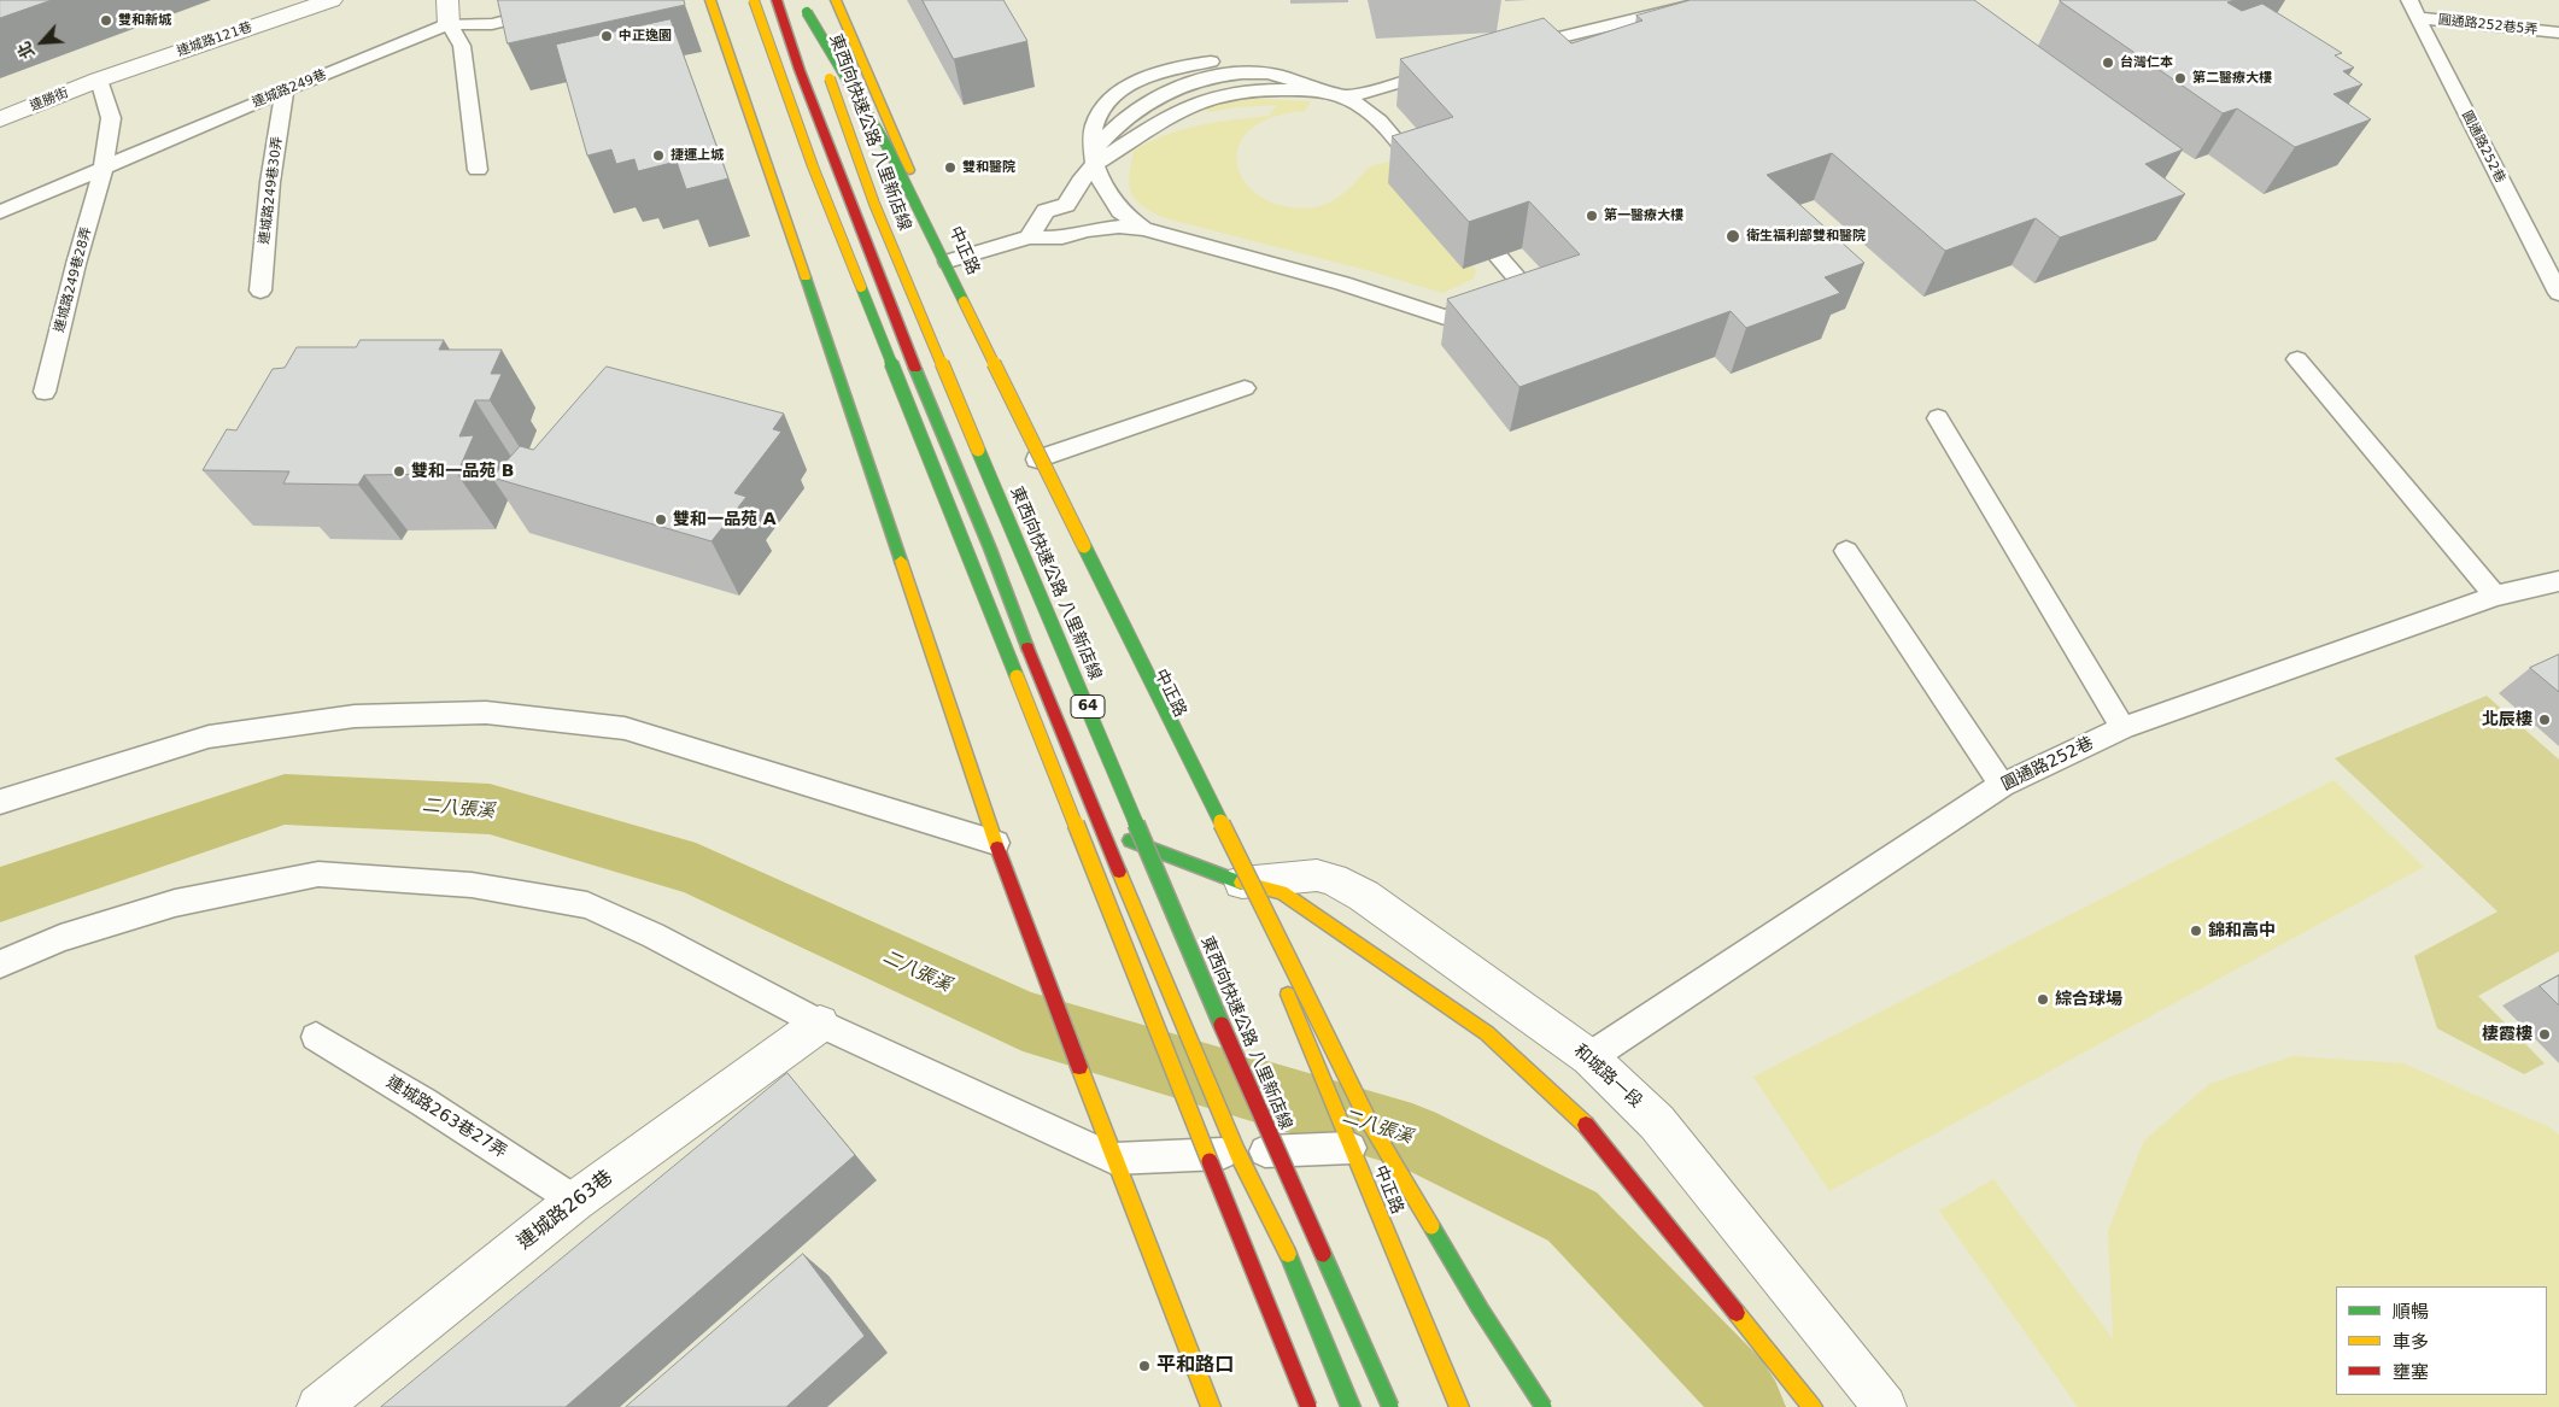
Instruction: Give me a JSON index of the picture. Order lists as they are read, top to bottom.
{
  "streets": {
    "main road": ["東西向快速公路 八里新店線", "中正路", "64"],
    "street": [
      "連城路121巷",
      "連勝街",
      "和城路一段",
      "連城路263巷"
    ],
    "lane": [
      "圓通路252巷5弄",
      "連城路249巷",
      "圓通路252巷",
      "連城路249巷30弄",
      "連城路249巷28弄",
      "連城路263巷27弄"
    ]
  },
  "crossings": [
    ["圓通路252巷5弄", "圓通路252巷"],
    ["連城路121巷", "連勝街"],
    ["連城路121巷", "連城路249巷28弄"],
    ["連城路249巷", "連城路249巷30弄"],
    ["連城路249巷", "連城路249巷28弄"],
    ["連勝街", "連城路249巷28弄"],
    ["圓通路252巷", "和城路一段"],
    ["中正路", "和城路一段"],
    ["連城路263巷27弄", "連城路263巷"]
  ],
  "water": ["二八張溪"],
  "places": [
    "雙和新城",
    "中正逸園",
    "台灣仁本",
    "第二醫療大樓",
    "捷運上城",
    "雙和醫院",
    "第一醫療大樓",
    "衛生福利部雙和醫院",
    "雙和一品苑 B",
    "雙和一品苑 A",
    "北辰樓",
    "錦和高中",
    "綜合球場",
    "棲霞樓",
    "平和路口"
  ],
  "legend": ["順暢", "車多", "壅塞"],
  "north": "bottom left"
}
